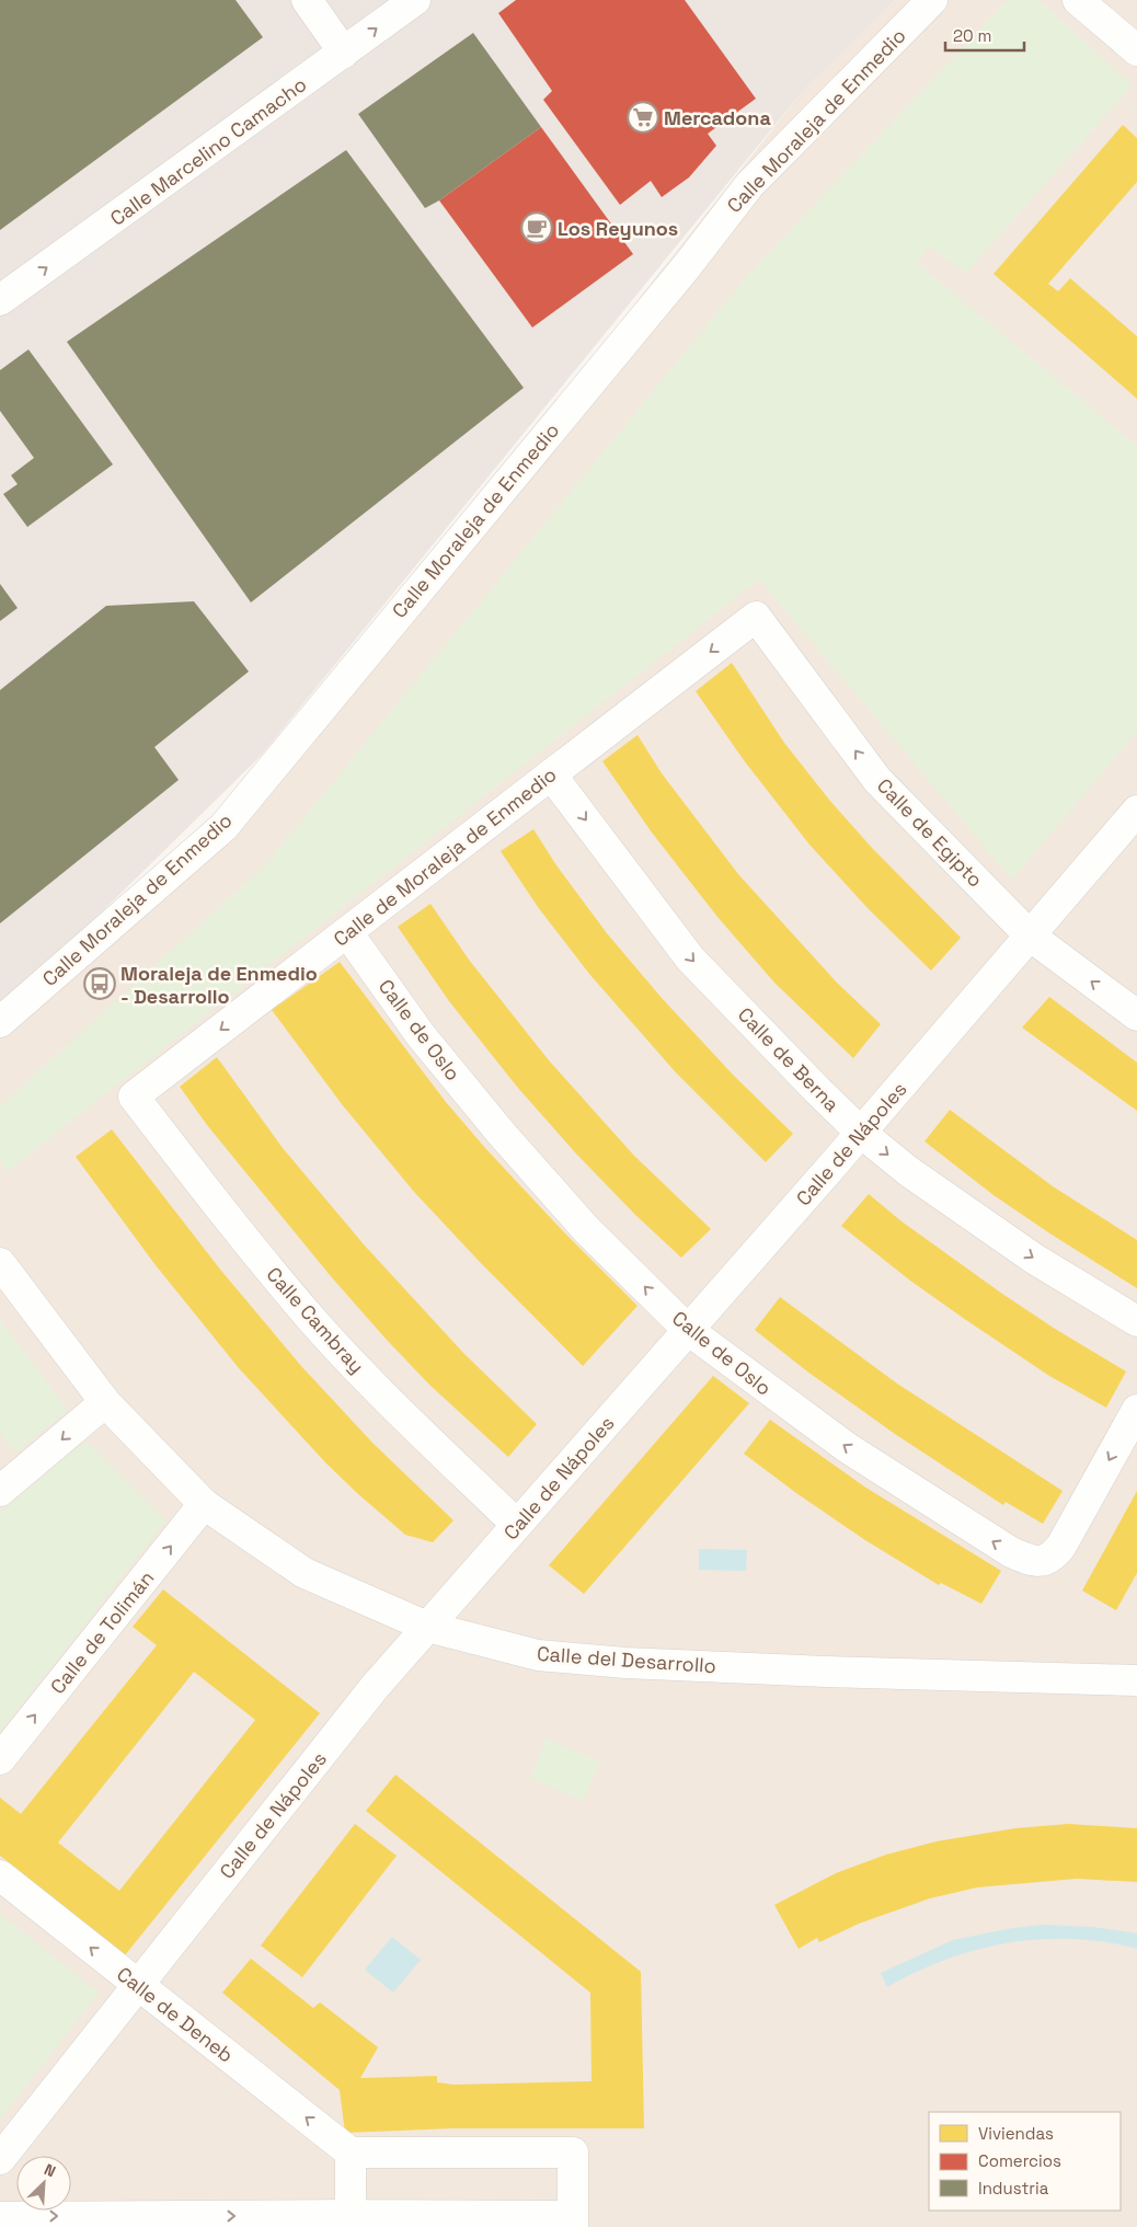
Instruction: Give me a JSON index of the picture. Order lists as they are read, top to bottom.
{
  "streets": {
    "street": [
      "Calle Moraleja de Enmedio",
      "Calle Marcelino Camacho",
      "Calle de Egipto",
      "Calle de Moraleja de Enmedio",
      "Calle de Oslo",
      "Calle de Berna",
      "Calle de Nápoles",
      "Calle Cambray",
      "Calle de Tolimán",
      "Calle del Desarrollo",
      "Calle de Deneb"
    ]
  },
  "crossings": [
    ["Calle de Egipto", "Calle de Moraleja de Enmedio"],
    ["Calle de Egipto", "Calle de Nápoles"],
    ["Calle de Moraleja de Enmedio", "Calle de Oslo"],
    ["Calle de Moraleja de Enmedio", "Calle de Berna"],
    ["Calle de Moraleja de Enmedio", "Calle Cambray"],
    ["Calle de Oslo", "Calle de Nápoles"],
    ["Calle de Berna", "Calle de Nápoles"],
    ["Calle de Nápoles", "Calle Cambray"],
    ["Calle de Nápoles", "Calle del Desarrollo"],
    ["Calle de Nápoles", "Calle de Deneb"],
    ["Calle de Tolimán", "Calle del Desarrollo"]
  ],
  "one_way": [
    "Calle Marcelino Camacho",
    "Calle de Egipto",
    "Calle de Moraleja de Enmedio",
    "Calle de Oslo",
    "Calle de Berna",
    "Calle de Deneb"
  ],
  "places": {
    "supermarket": ["Mercadona"],
    "cafe": ["Los Reyunos"],
    "bus stop": ["Moraleja de Enmedio - Desarrollo"]
  },
  "legend": ["Viviendas", "Comercios", "Industria"],
  "scale_bar": "20 m",
  "north": "top right"
}
